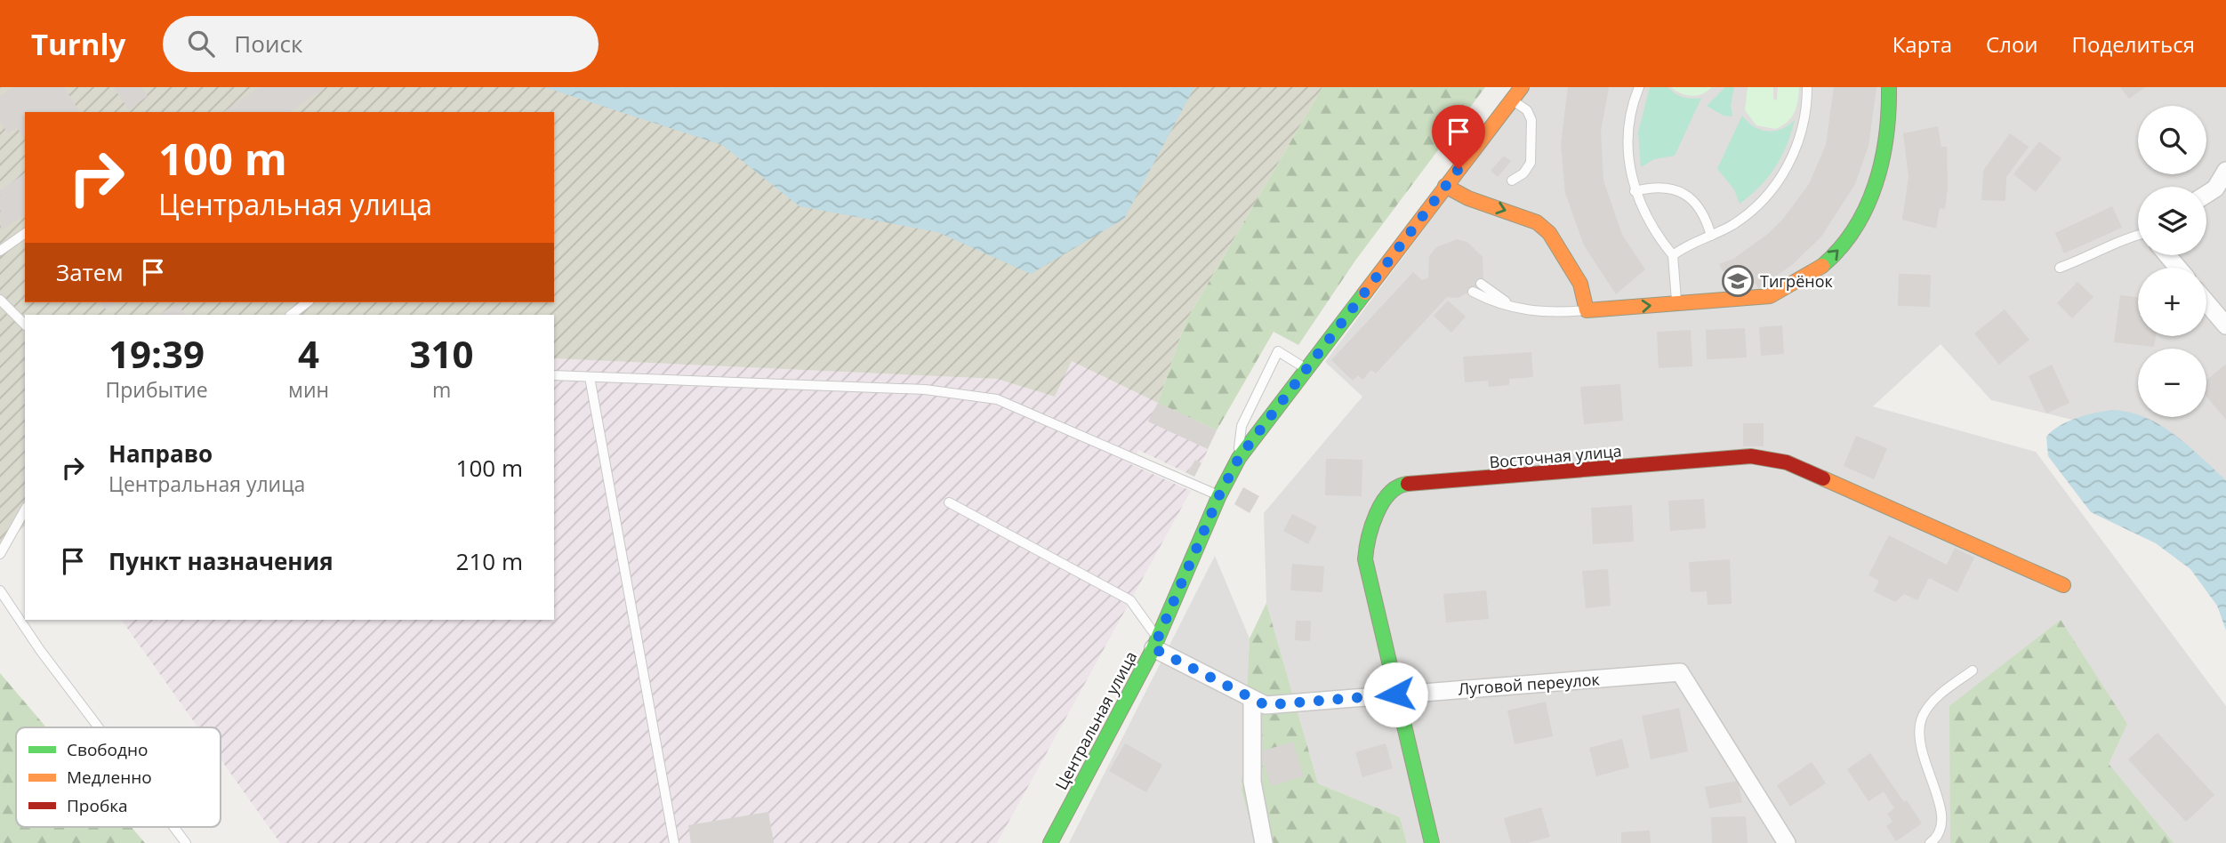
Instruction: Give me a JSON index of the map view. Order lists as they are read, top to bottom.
{
  "streets": {
    "street": ["Восточная улица", "Луговой переулок", "Центральная улица"]
  },
  "crossings": [
    ["Восточная улица", "Луговой переулок"],
    ["Луговой переулок", "Центральная улица"]
  ],
  "places": {
    "school or university": ["Тигрёнок"]
  },
  "legend": ["Свободно", "Медленно", "Пробка"],
  "page": {
    "header": "Turnly",
    "search": "Поиск",
    "nav": ["Карта", "Слои", "Поделиться"],
    "map_buttons": ["+", "−"],
    "turn": ["100 m", "Центральная улица"],
    "then": "Затем",
    "eta": [
      "19:39",
      "Прибытие",
      "4",
      "мин",
      "310",
      "m"
    ],
    "list": [
      {
        "name": "Направо",
        "note": "Центральная улица",
        "value": "100 m"
      },
      {
        "name": "Пункт назначения",
        "value": "210 m"
      }
    ]
  }
}
